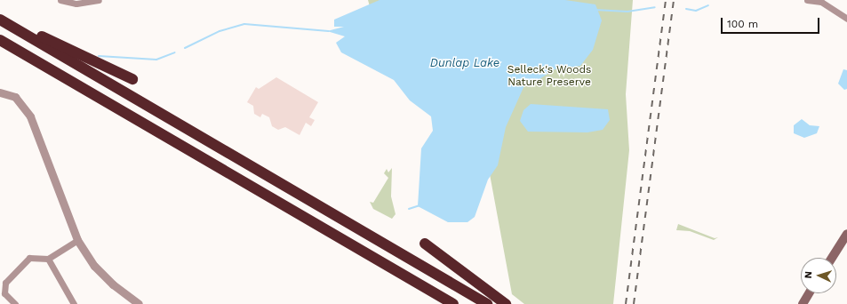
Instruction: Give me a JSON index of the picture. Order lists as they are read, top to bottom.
{
  "water": ["Dunlap Lake"],
  "parks": ["Selleck's Woods Nature Preserve"],
  "scale_bar": "100 m",
  "north": "left"
}
